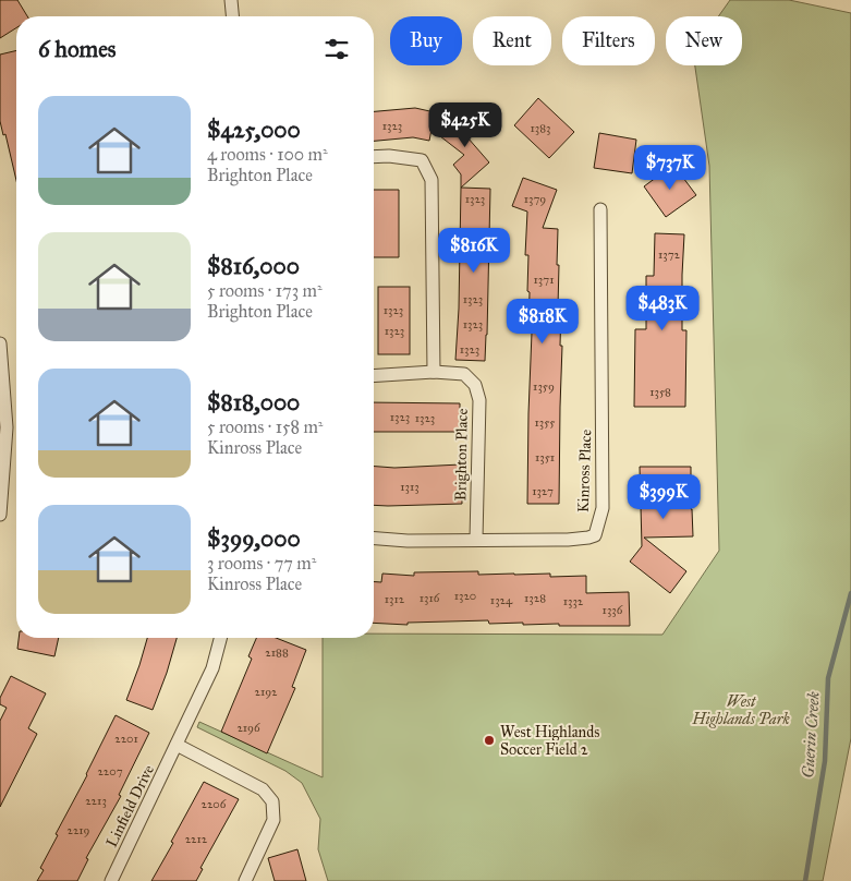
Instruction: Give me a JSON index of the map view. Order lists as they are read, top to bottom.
{
  "streets": {
    "street": ["Brighton Place", "Kinross Place", "Linfield Drive"]
  },
  "crossings": [
    ["Brighton Place", "Kinross Place"]
  ],
  "water": ["Guerin Creek"],
  "parks": ["West Highlands Park"],
  "places": ["West Highlands Soccer Field 2"],
  "house_numbers": [
    "1323",
    "1383",
    "1323",
    "1379",
    "1372",
    "1371",
    "1323",
    "1323",
    "1323",
    "1323",
    "1323",
    "1359",
    "1358",
    "1323",
    "1323",
    "1355",
    "1351",
    "1313",
    "1327",
    "1320",
    "1316",
    "1328",
    "1312",
    "1324",
    "1332",
    "1336",
    "2188",
    "2192",
    "2196",
    "2201",
    "2207",
    "2213",
    "2206",
    "2219",
    "2212"
  ],
  "page": {
    "chip": [
      "Buy",
      "Rent",
      "Filters",
      "New"
    ],
    "heading": "6 homes",
    "list": [
      {
        "name": "$425,000",
        "note": "4 rooms · 100 m² · Brighton Place"
      },
      {
        "name": "$816,000",
        "note": "5 rooms · 173 m² · Brighton Place"
      },
      {
        "name": "$818,000",
        "note": "5 rooms · 158 m² · Kinross Place"
      },
      {
        "name": "$399,000",
        "note": "3 rooms · 77 m² · Kinross Place"
      }
    ],
    "price": [
      "$425K",
      "$737K",
      "$816K",
      "$483K",
      "$818K",
      "$399K"
    ]
  }
}
